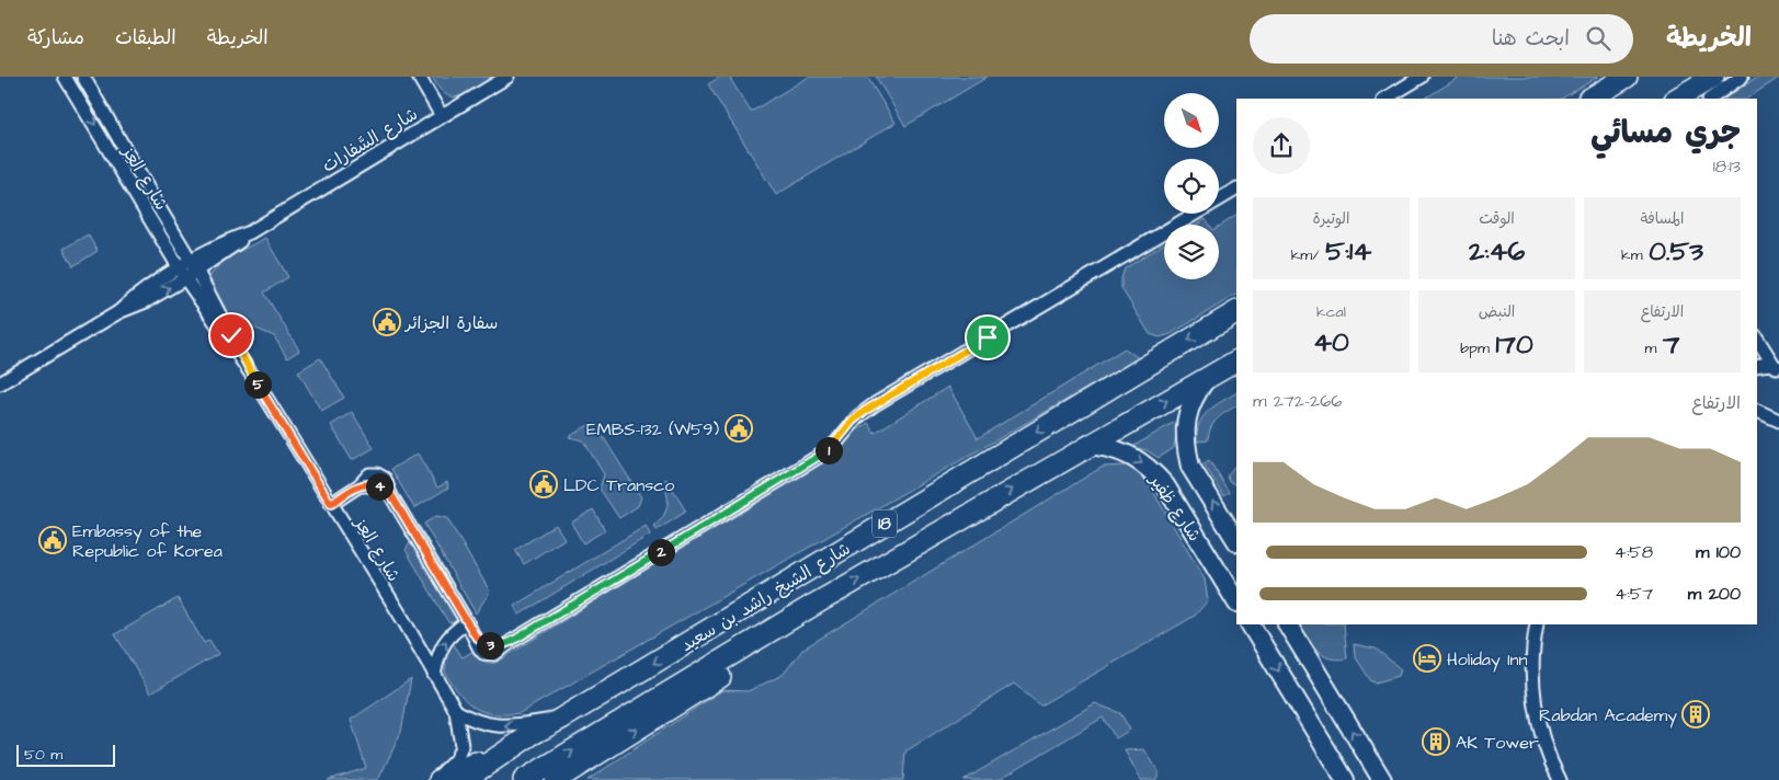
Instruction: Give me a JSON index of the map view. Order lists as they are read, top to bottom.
{
  "streets": {
    "main road": ["شارع ظفير", "18", "شارع الشيخ راشد بن سعيد"],
    "street": ["شارع السَّفارات", "شارع العِز"]
  },
  "crossings": [
    ["شارع السَّفارات", "شارع العِز"],
    ["شارع ظفير", "شارع الشيخ راشد بن سعيد"]
  ],
  "places": {
    "public building": [
      "سفارة الجزائر",
      "EMBS-132 (W59)",
      "LDC Transco",
      "Embassy of the Republic of Korea"
    ],
    "hotel": ["Holiday Inn"],
    "building": ["Rabdan Academy", "AK Tower"]
  },
  "scale_bar": "50 m",
  "north": "bottom right",
  "page": {
    "header": "الخريطة",
    "search": "ابحث هنا",
    "nav": ["الخريطة", "الطبقات", "مشاركة"],
    "heading": ["جري مسائي", "18:13"],
    "stats": [
      ["المسافة", "0.53 km"],
      ["الوقت", "2:46"],
      ["الوتيرة", "5:14 /km"],
      ["الارتفاع", "7 m"],
      ["النبض", "170 bpm"],
      ["kcal", "40"]
    ],
    "pins": [
      "5",
      "1",
      "4",
      "2",
      "3"
    ],
    "chart": ["الارتفاع", "266–272 m"],
    "list": [
      {
        "name": "100 m",
        "note": "4:58"
      },
      {
        "name": "200 m",
        "note": "4:57"
      }
    ],
    "scale": "50 m"
  }
}
